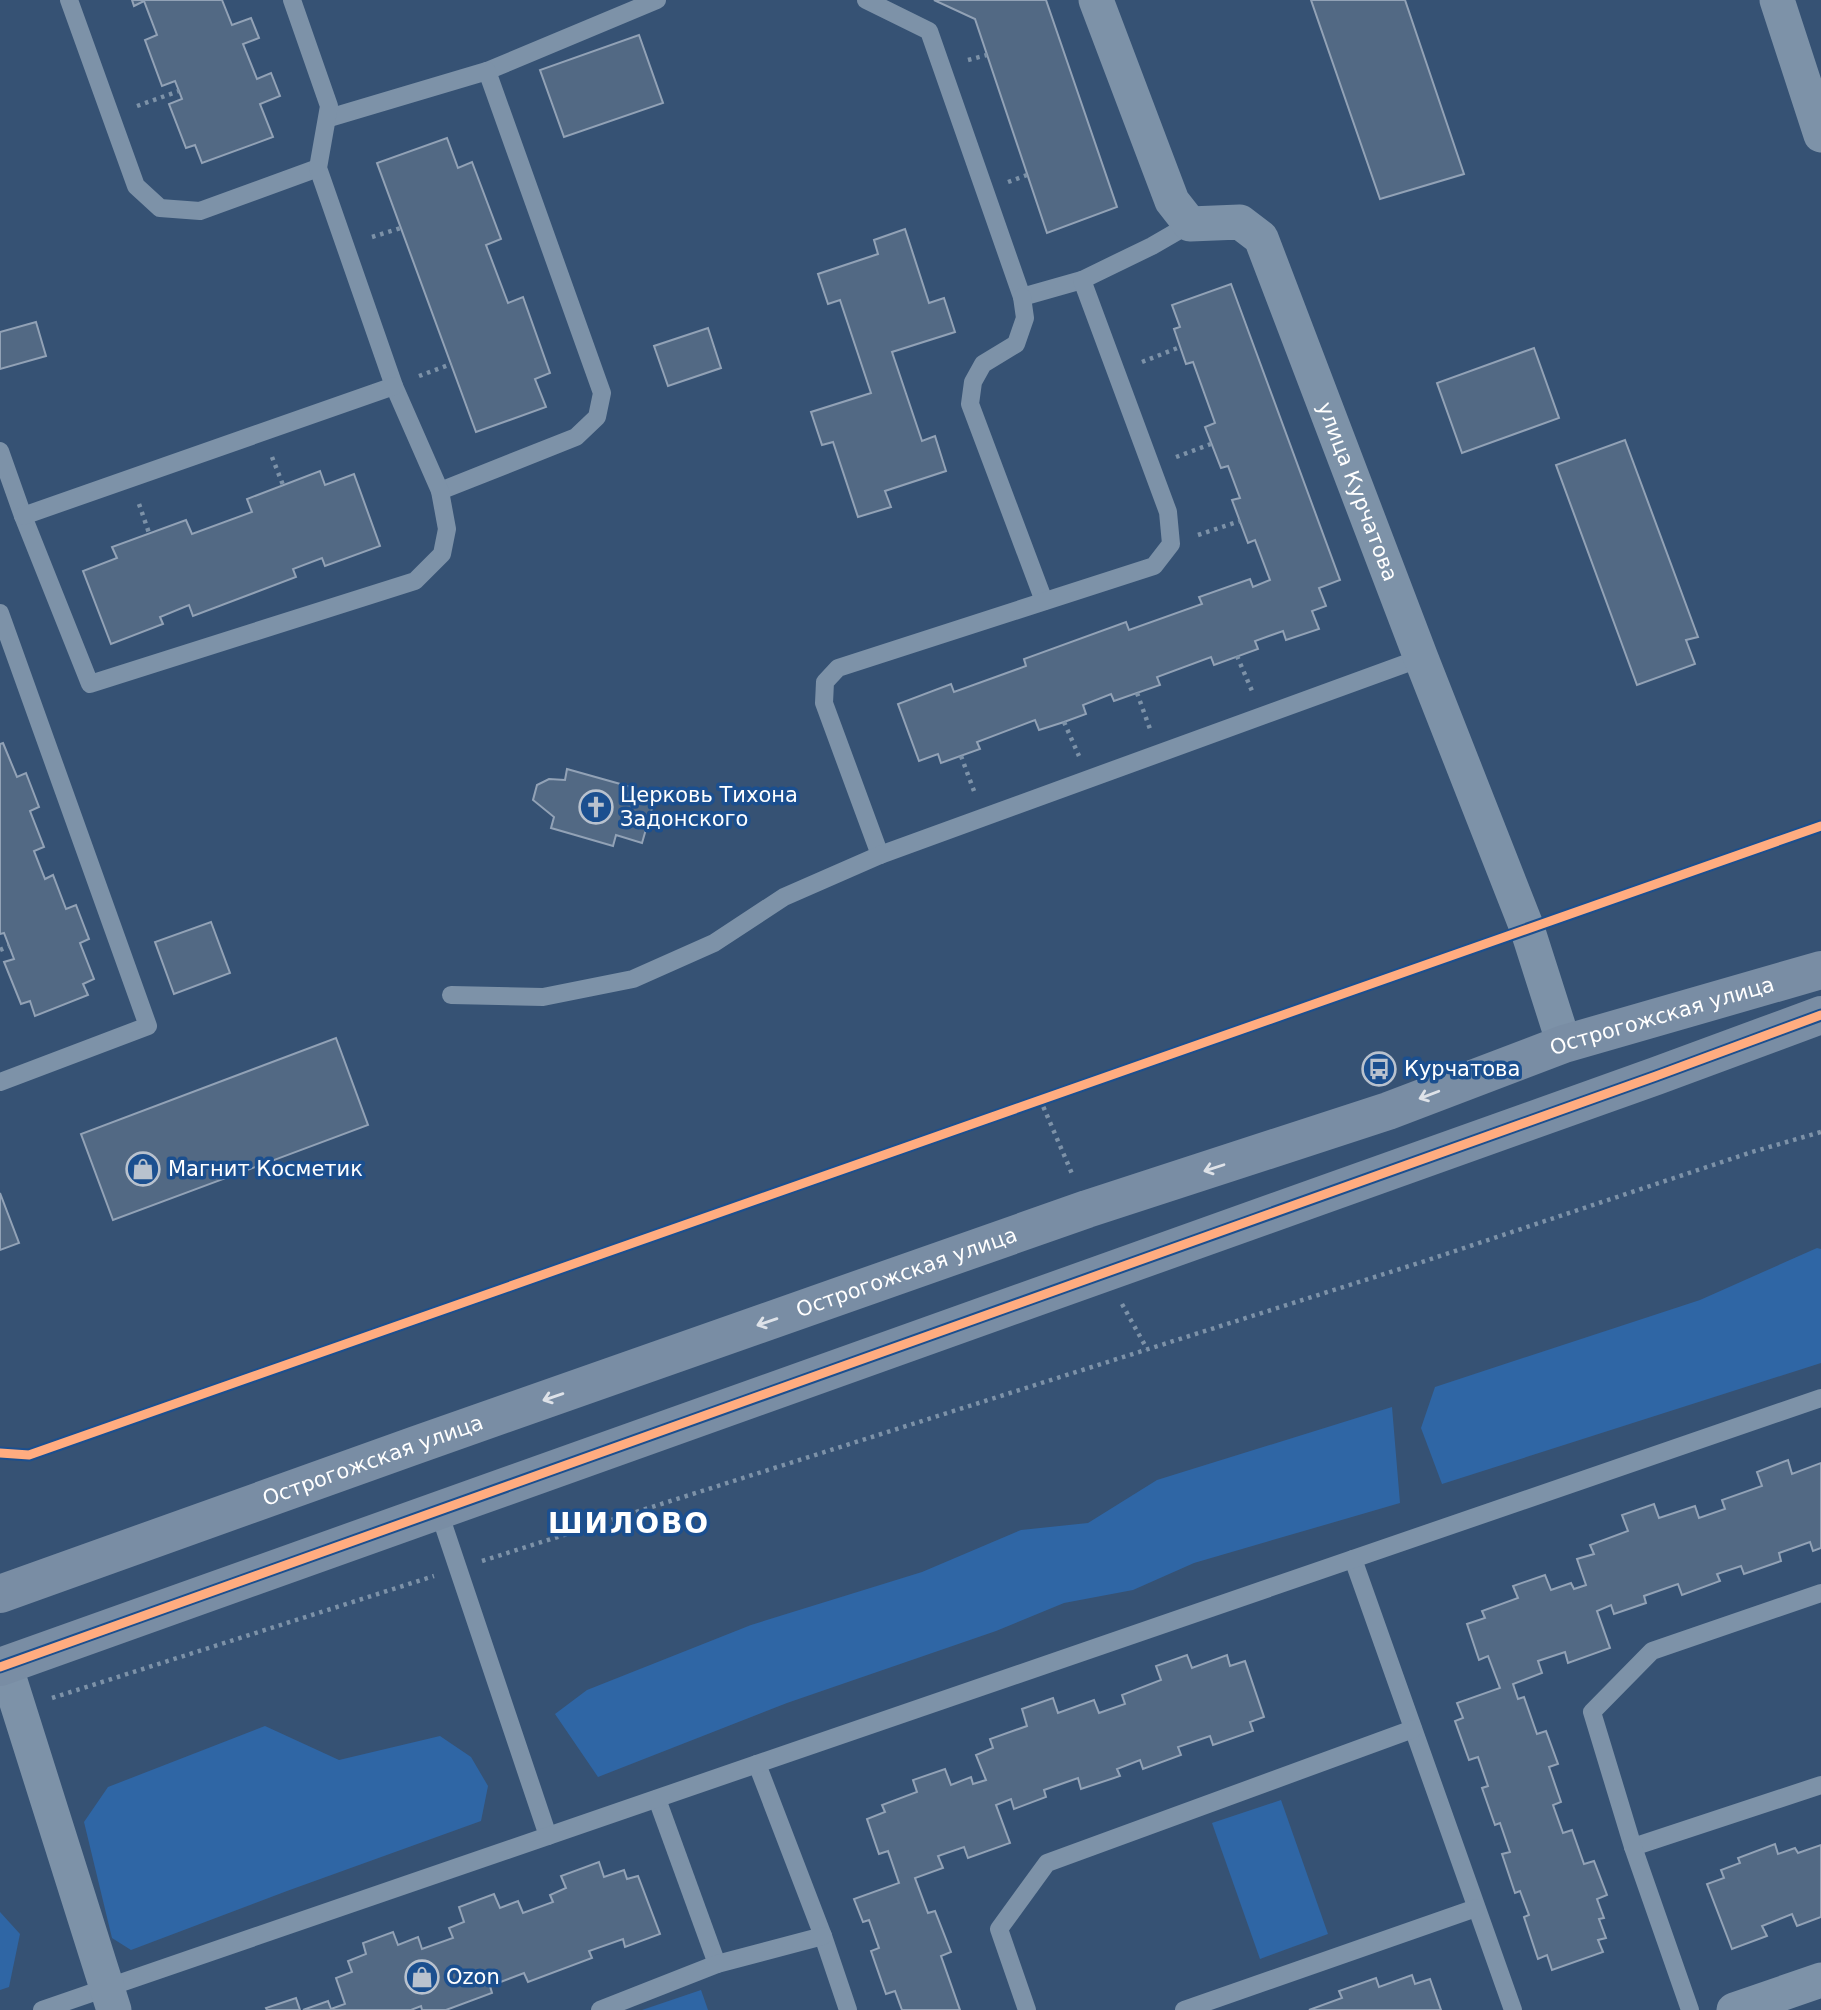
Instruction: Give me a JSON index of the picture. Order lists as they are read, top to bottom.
{
  "streets": {
    "street": ["улица Курчатова", "Острогожская улица"]
  },
  "crossings": [
    ["улица Курчатова", "Острогожская улица"]
  ],
  "districts": ["ШИЛОВО"],
  "places": {
    "church": ["Церковь Тихона Задонского"],
    "bus stop": ["Курчатова"],
    "shop": ["Магнит Косметик", "Ozon"]
  }
}
